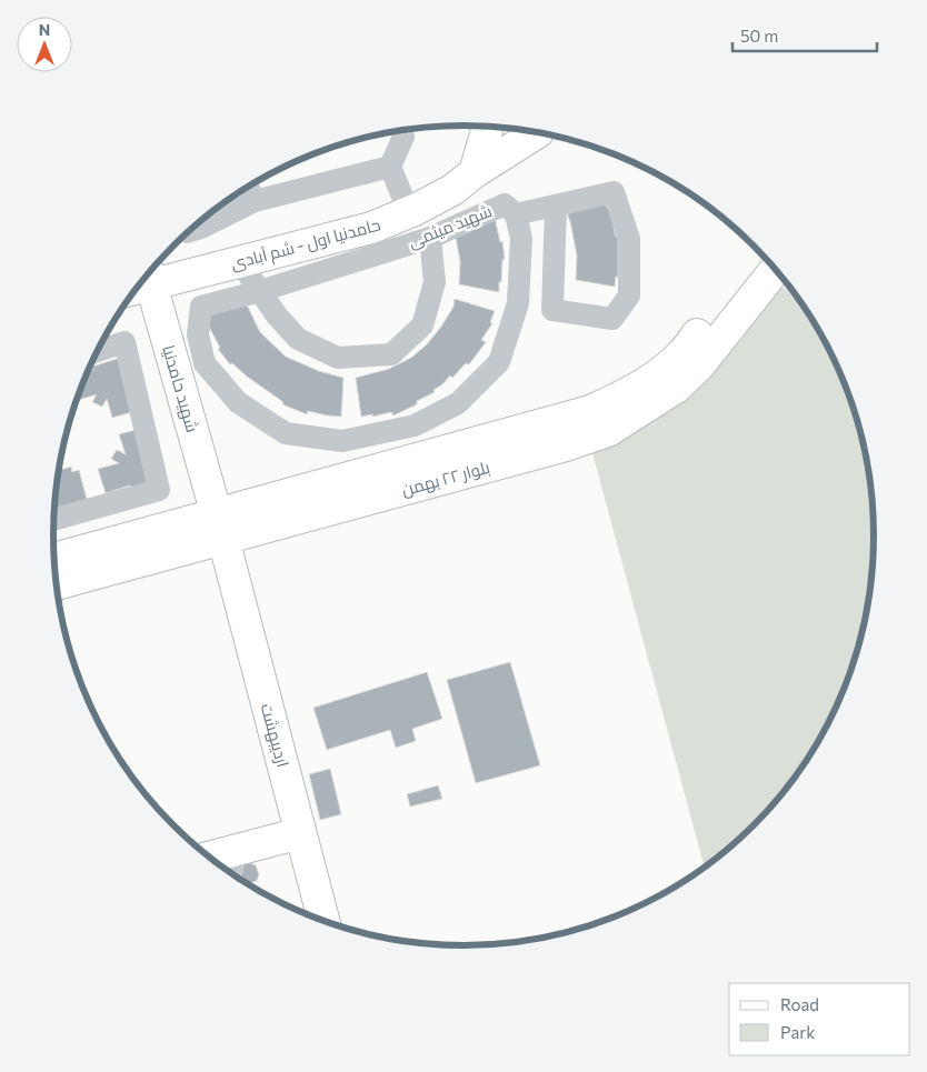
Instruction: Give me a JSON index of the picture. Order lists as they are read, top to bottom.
{
  "streets": {
    "street": [
      "شهید میثمی",
      "حامدنیا اول - شم آبادی",
      "شهید حامدنیا",
      "بلوار ۲۲ بهمن",
      "اردیبهشت"
    ]
  },
  "crossings": [
    ["شهید حامدنیا", "بلوار ۲۲ بهمن"],
    ["شهید حامدنیا", "اردیبهشت"],
    ["بلوار ۲۲ بهمن", "اردیبهشت"]
  ],
  "legend": ["Road", "Park"],
  "scale_bar": "50 m",
  "north": "top"
}
